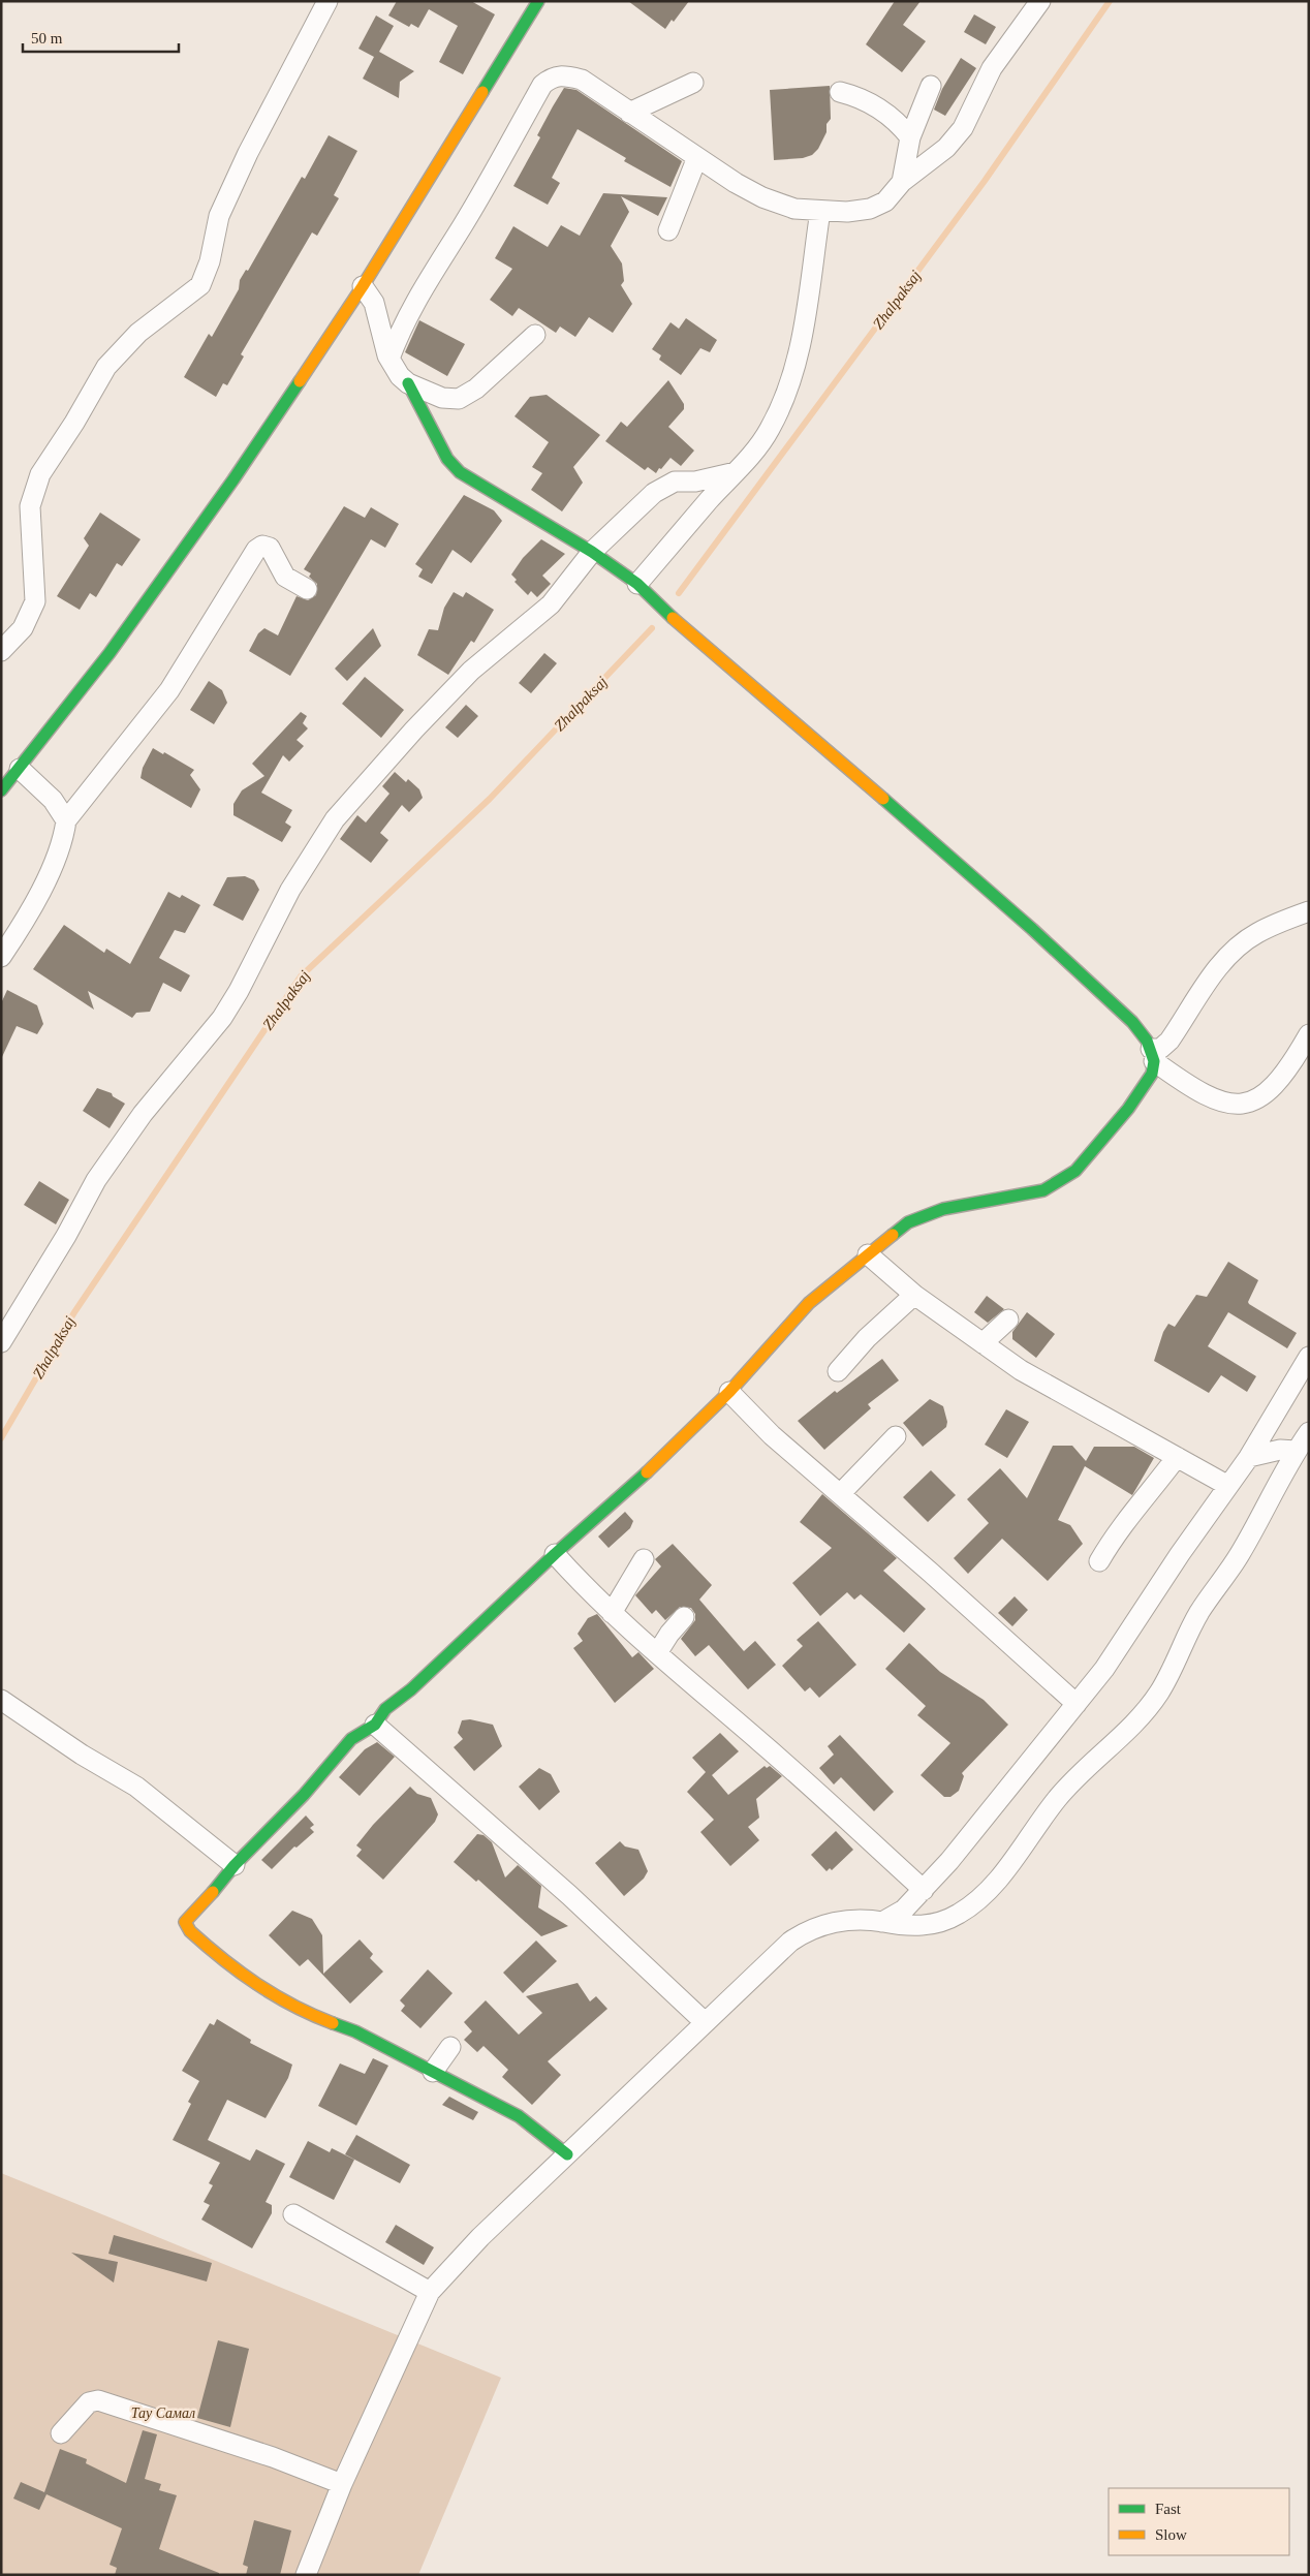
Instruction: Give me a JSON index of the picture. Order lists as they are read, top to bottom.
{
  "water": ["Zhalpaksaj"],
  "parks": ["Тау Самал"],
  "legend": ["Fast", "Slow"],
  "scale_bar": "50 m"
}
